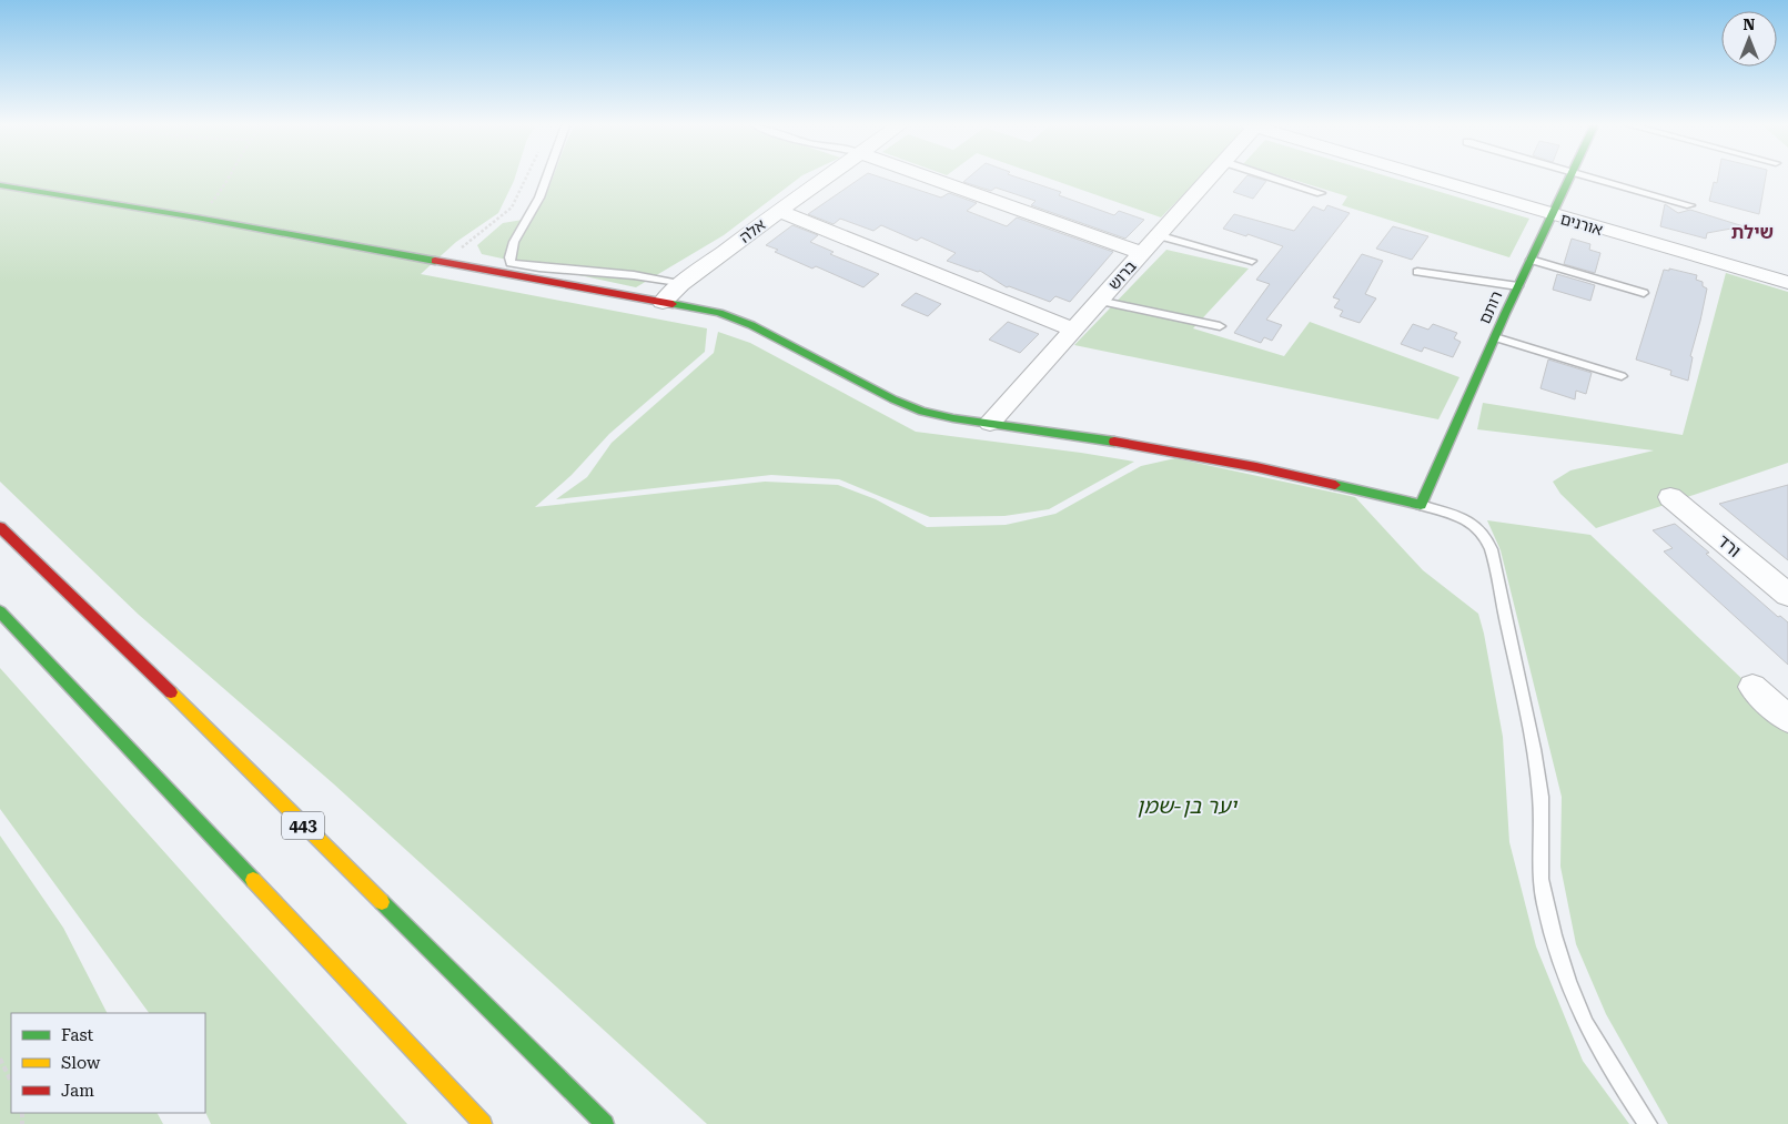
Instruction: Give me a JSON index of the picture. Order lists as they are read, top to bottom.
{
  "streets": {
    "main road": ["רותם", "443"],
    "street": [
      "אורנים",
      "אלה",
      "ברוש",
      "ורד"
    ]
  },
  "crossings": [
    ["אורנים", "רותם"]
  ],
  "districts": ["שילת"],
  "parks": ["יער בן-שמן"],
  "legend": ["Fast", "Slow", "Jam"],
  "north": "top"
}
